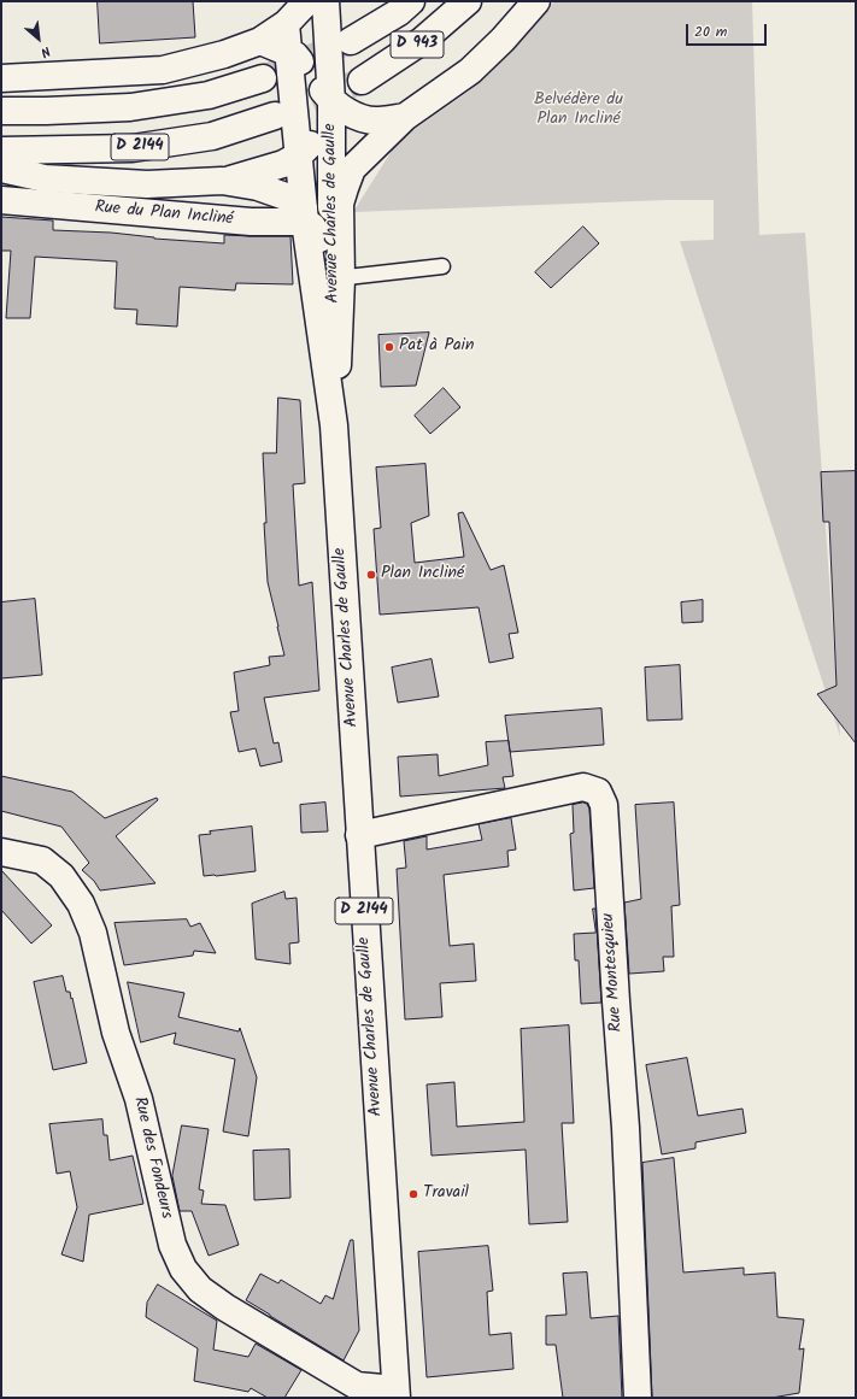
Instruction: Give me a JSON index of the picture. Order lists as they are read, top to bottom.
{
  "streets": {
    "main road": [
      "D 943",
      "D 2144",
      "Avenue Charles de Gaulle",
      "Rue du Plan Incliné",
      "Rue Montesquieu",
      "Rue des Fondeurs"
    ]
  },
  "crossings": [
    ["Avenue Charles de Gaulle", "Rue du Plan Incliné"],
    ["Avenue Charles de Gaulle", "Rue Montesquieu"],
    ["Avenue Charles de Gaulle", "Rue des Fondeurs"]
  ],
  "parks": ["Belvédère du Plan Incliné"],
  "places": ["Pat à Pain", "Plan Incliné", "Travail"],
  "scale_bar": "20 m",
  "north": "bottom right"
}
